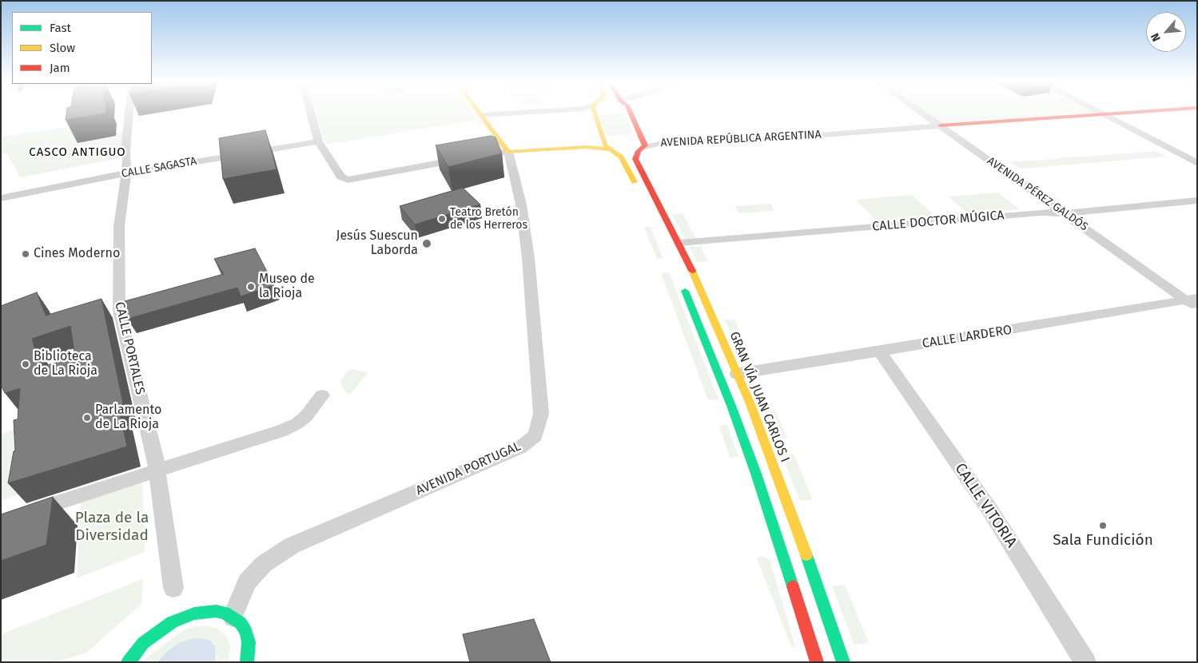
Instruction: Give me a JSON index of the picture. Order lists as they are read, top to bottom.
{
  "streets": {
    "main road": ["AVENIDA REPÚBLICA ARGENTINA", "GRAN VÍA JUAN CARLOS I", "AVENIDA PORTUGAL"],
    "street": [
      "CALLE SAGASTA",
      "AVENIDA PÉREZ GALDÓS",
      "CALLE DOCTOR MÚGICA",
      "CALLE LARDERO",
      "CALLE PORTALES",
      "CALLE VITORIA"
    ]
  },
  "crossings": [
    ["AVENIDA REPÚBLICA ARGENTINA", "AVENIDA PÉREZ GALDÓS"],
    ["AVENIDA REPÚBLICA ARGENTINA", "GRAN VÍA JUAN CARLOS I"],
    ["CALLE SAGASTA", "CALLE PORTALES"],
    ["AVENIDA PÉREZ GALDÓS", "CALLE DOCTOR MÚGICA"],
    ["AVENIDA PÉREZ GALDÓS", "CALLE LARDERO"],
    ["CALLE DOCTOR MÚGICA", "GRAN VÍA JUAN CARLOS I"],
    ["CALLE LARDERO", "GRAN VÍA JUAN CARLOS I"],
    ["CALLE LARDERO", "CALLE VITORIA"]
  ],
  "districts": ["CASCO ANTIGUO"],
  "parks": ["Plaza de la Diversidad"],
  "places": [
    "Teatro Bretón de los Herreros",
    "Jesús Suescun Laborda",
    "Cines Moderno",
    "Museo de la Rioja",
    "Biblioteca de La Rioja",
    "Parlamento de La Rioja",
    "Sala Fundición"
  ],
  "legend": ["Fast", "Slow", "Jam"],
  "north": "bottom left"
}
